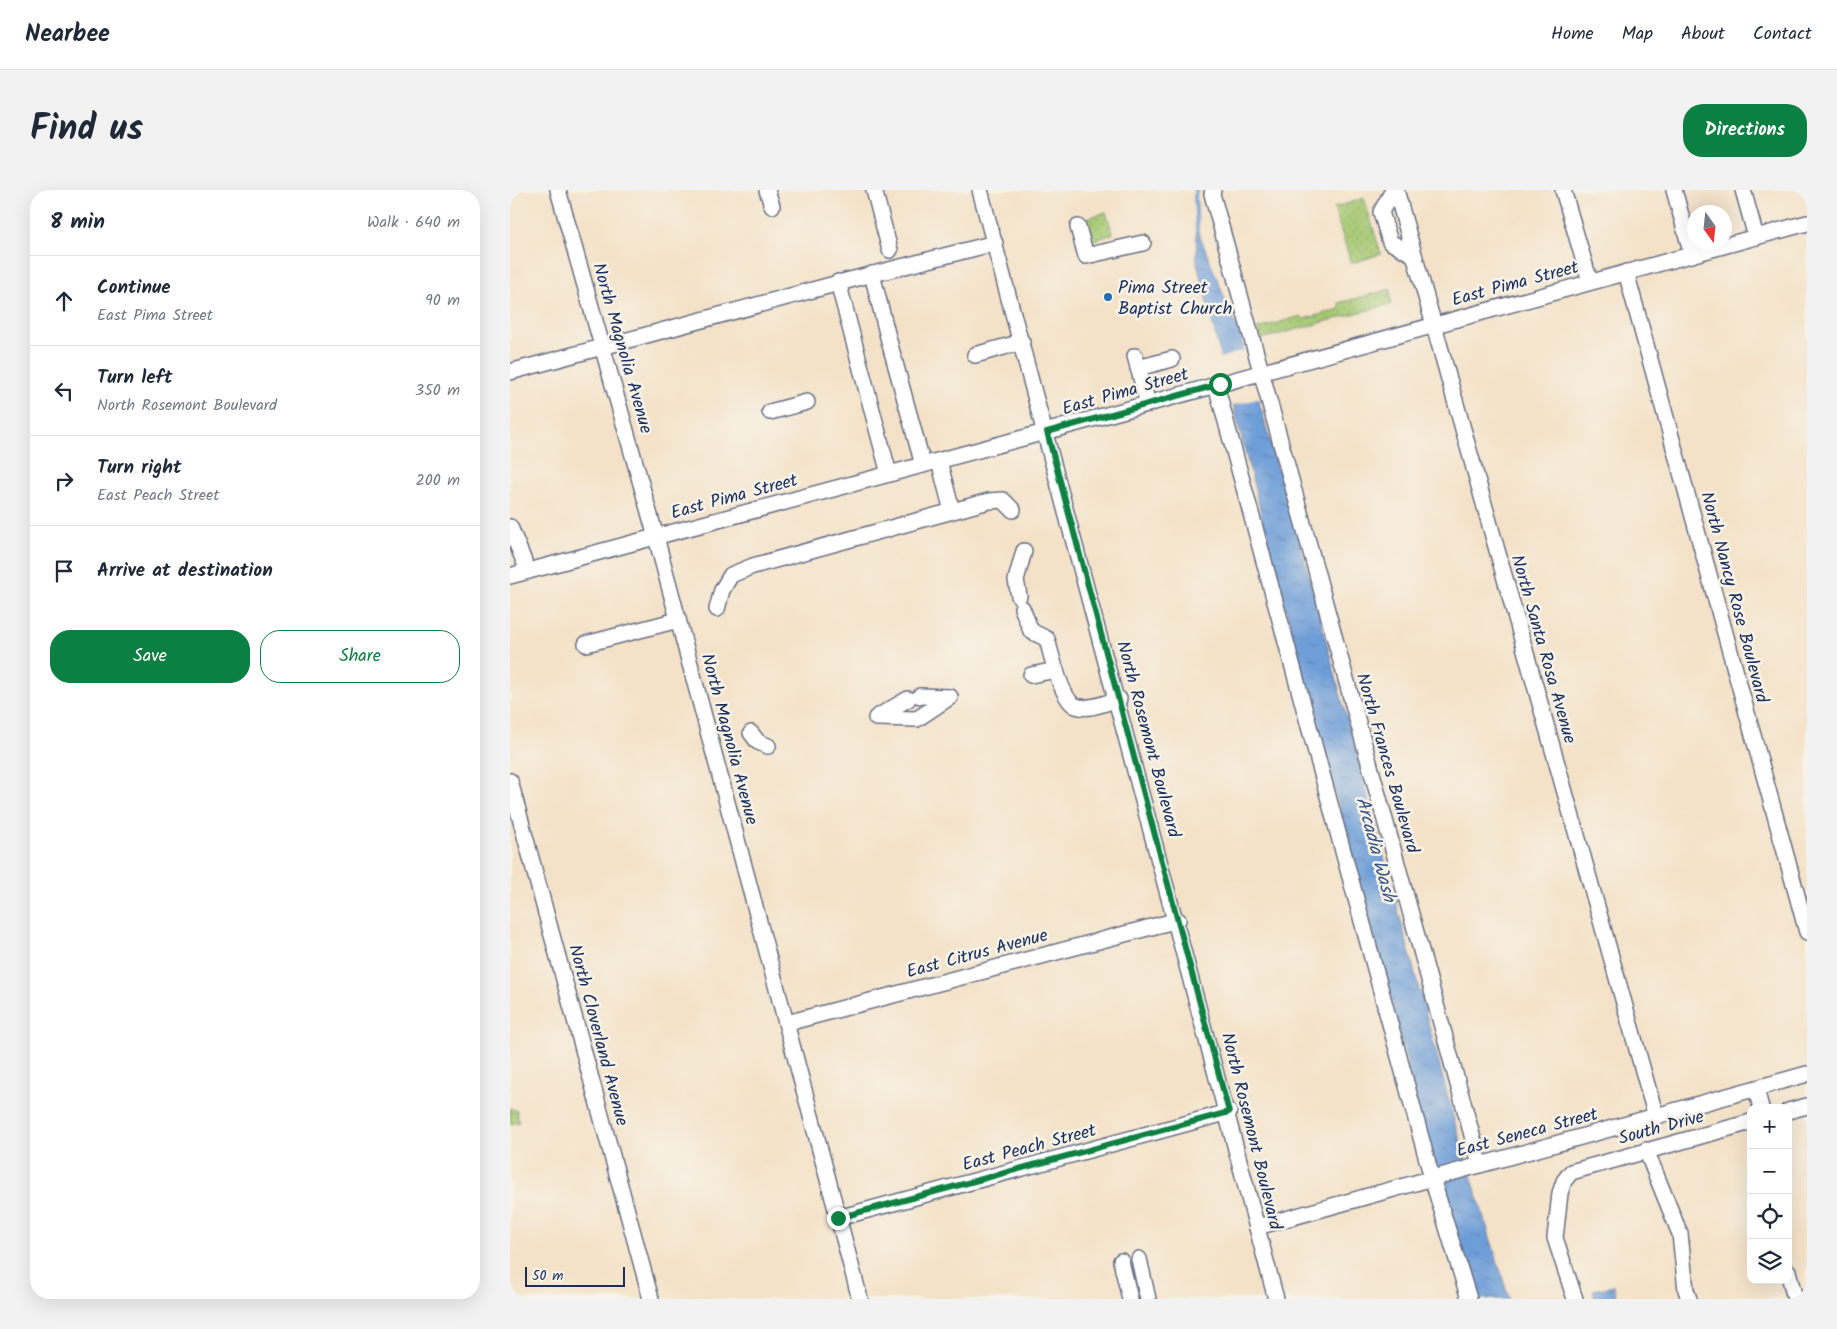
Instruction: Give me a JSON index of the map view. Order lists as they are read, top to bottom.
{
  "streets": {
    "street": [
      "East Pima Street",
      "North Magnolia Avenue",
      "North Nancy Rose Boulevard",
      "North Santa Rosa Avenue",
      "North Rosemont Boulevard",
      "North Frances Boulevard",
      "East Citrus Avenue",
      "North Cloverland Avenue",
      "South Drive",
      "East Seneca Street",
      "East Peach Street"
    ]
  },
  "crossings": [
    ["East Pima Street", "North Magnolia Avenue"],
    ["East Pima Street", "North Nancy Rose Boulevard"],
    ["East Pima Street", "North Santa Rosa Avenue"],
    ["East Pima Street", "North Rosemont Boulevard"],
    ["East Pima Street", "North Frances Boulevard"],
    ["North Magnolia Avenue", "East Citrus Avenue"],
    ["North Magnolia Avenue", "East Peach Street"],
    ["North Santa Rosa Avenue", "East Seneca Street"],
    ["North Rosemont Boulevard", "East Citrus Avenue"],
    ["North Rosemont Boulevard", "East Seneca Street"],
    ["North Rosemont Boulevard", "East Peach Street"],
    ["North Frances Boulevard", "East Seneca Street"]
  ],
  "water": ["Arcadia Wash"],
  "places": ["Pima Street Baptist Church"],
  "scale_bar": "50 m",
  "north": "bottom",
  "page": {
    "header": "Nearbee",
    "nav": [
      "Home",
      "Map",
      "About",
      "Contact"
    ],
    "title": "Find us",
    "buttons": [
      "Directions",
      ["Save", "Share"]
    ],
    "heading": ["8 min", "Walk · 640 m"],
    "list": [
      ["Continue", "East Pima Street", "90 m"],
      ["Turn left", "North Rosemont Boulevard", "350 m"],
      ["Turn right", "East Peach Street", "200 m"],
      "Arrive at destination"
    ],
    "map_buttons": ["+", "−"],
    "scale": "50 m"
  }
}
